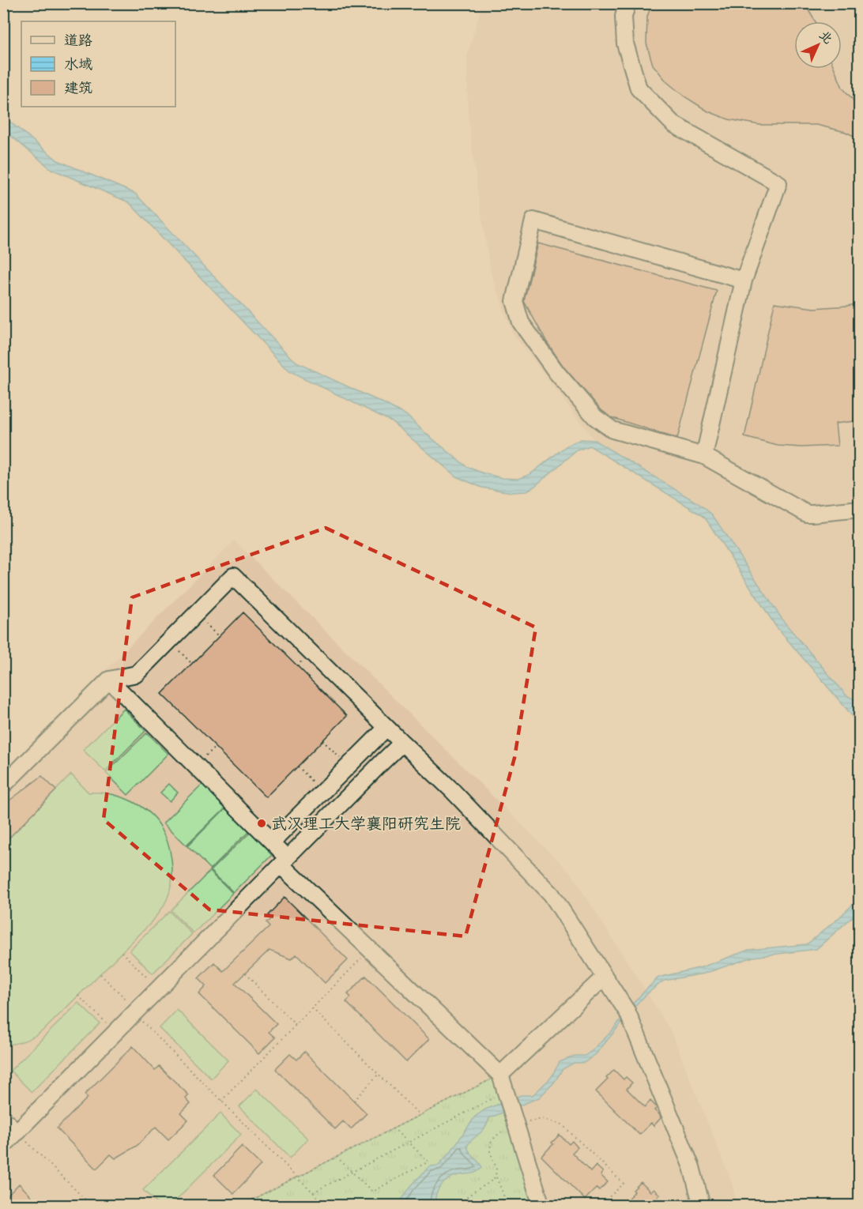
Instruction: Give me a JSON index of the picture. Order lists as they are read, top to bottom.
{
  "places": ["武汉理工大学襄阳研究生院"],
  "legend": ["道路", "水域", "建筑"],
  "north": "top right"
}
